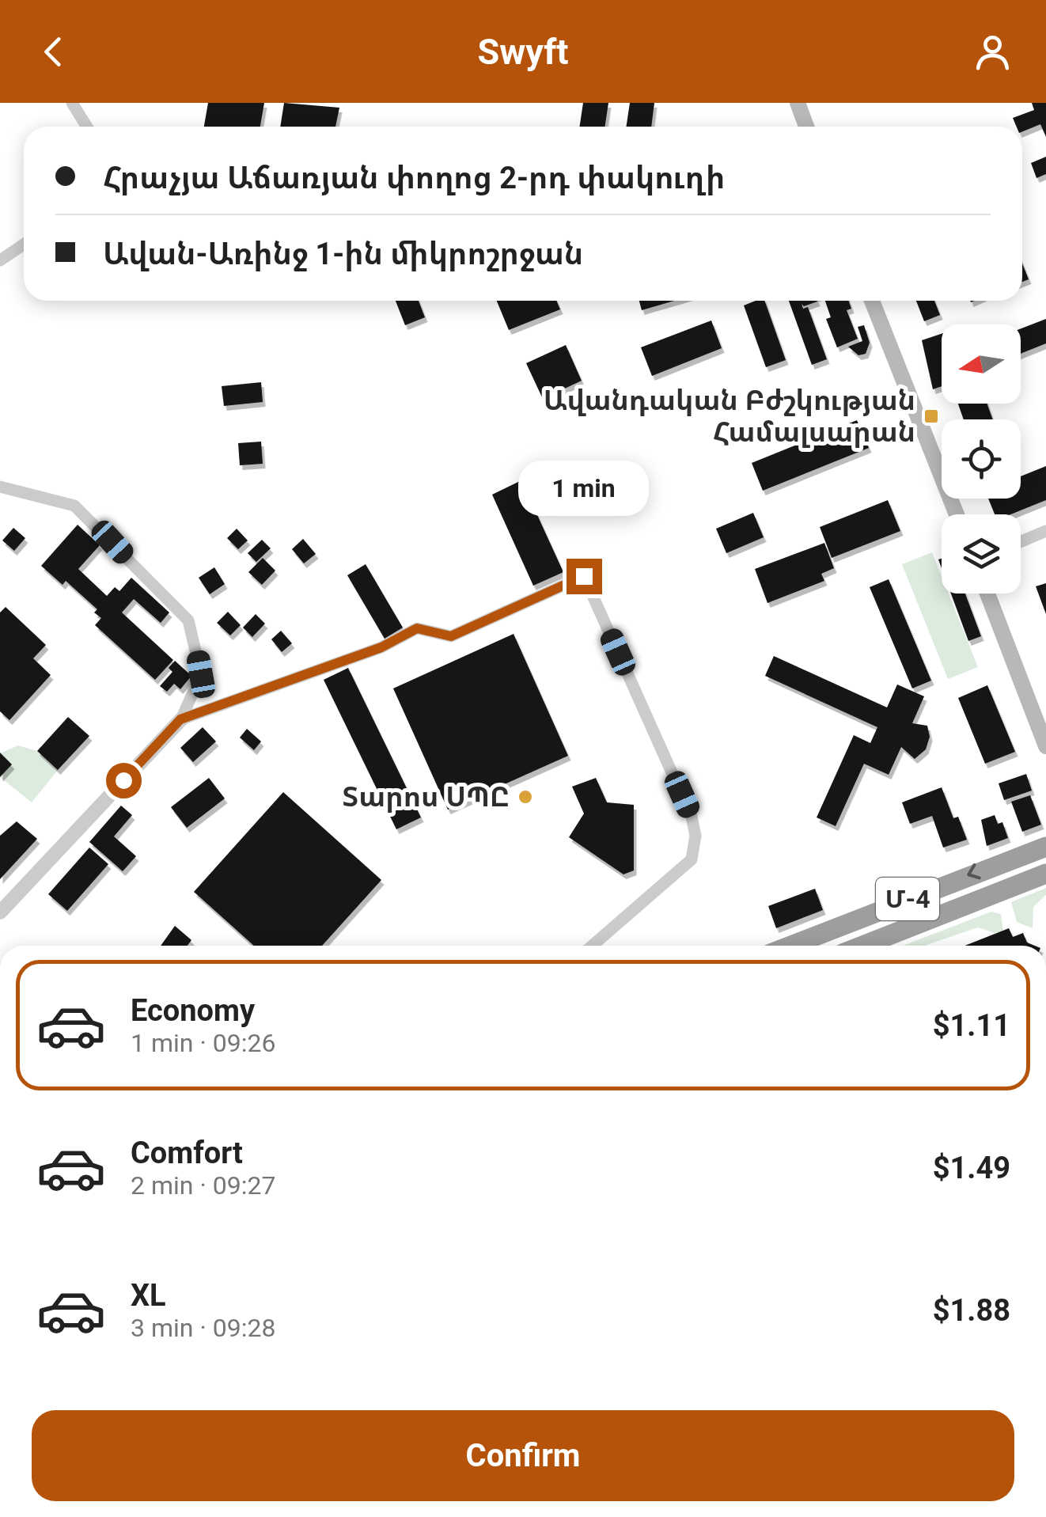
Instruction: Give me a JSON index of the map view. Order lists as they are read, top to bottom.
{
  "streets": {
    "highway": ["Մ-4"]
  },
  "places": {
    "transit": ["Ավանդական Բժշկության Համալսարան"],
    "other": ["Տարոս ՍՊԸ"]
  },
  "north": "left",
  "page": {
    "header": "Swyft",
    "banner": ["Հրաչյա Աճառյան փողոց 2-րդ փակուղի", "Ավան-Առինջ 1-ին միկրոշրջան"],
    "bubble": "1 min",
    "list": [
      {
        "name": "Economy",
        "note": "1 min · 09:26",
        "value": "$1.11"
      },
      {
        "name": "Comfort",
        "note": "2 min · 09:27",
        "value": "$1.49"
      },
      {
        "name": "XL",
        "note": "3 min · 09:28",
        "value": "$1.88"
      }
    ],
    "buttons": "Confirm"
  }
}
